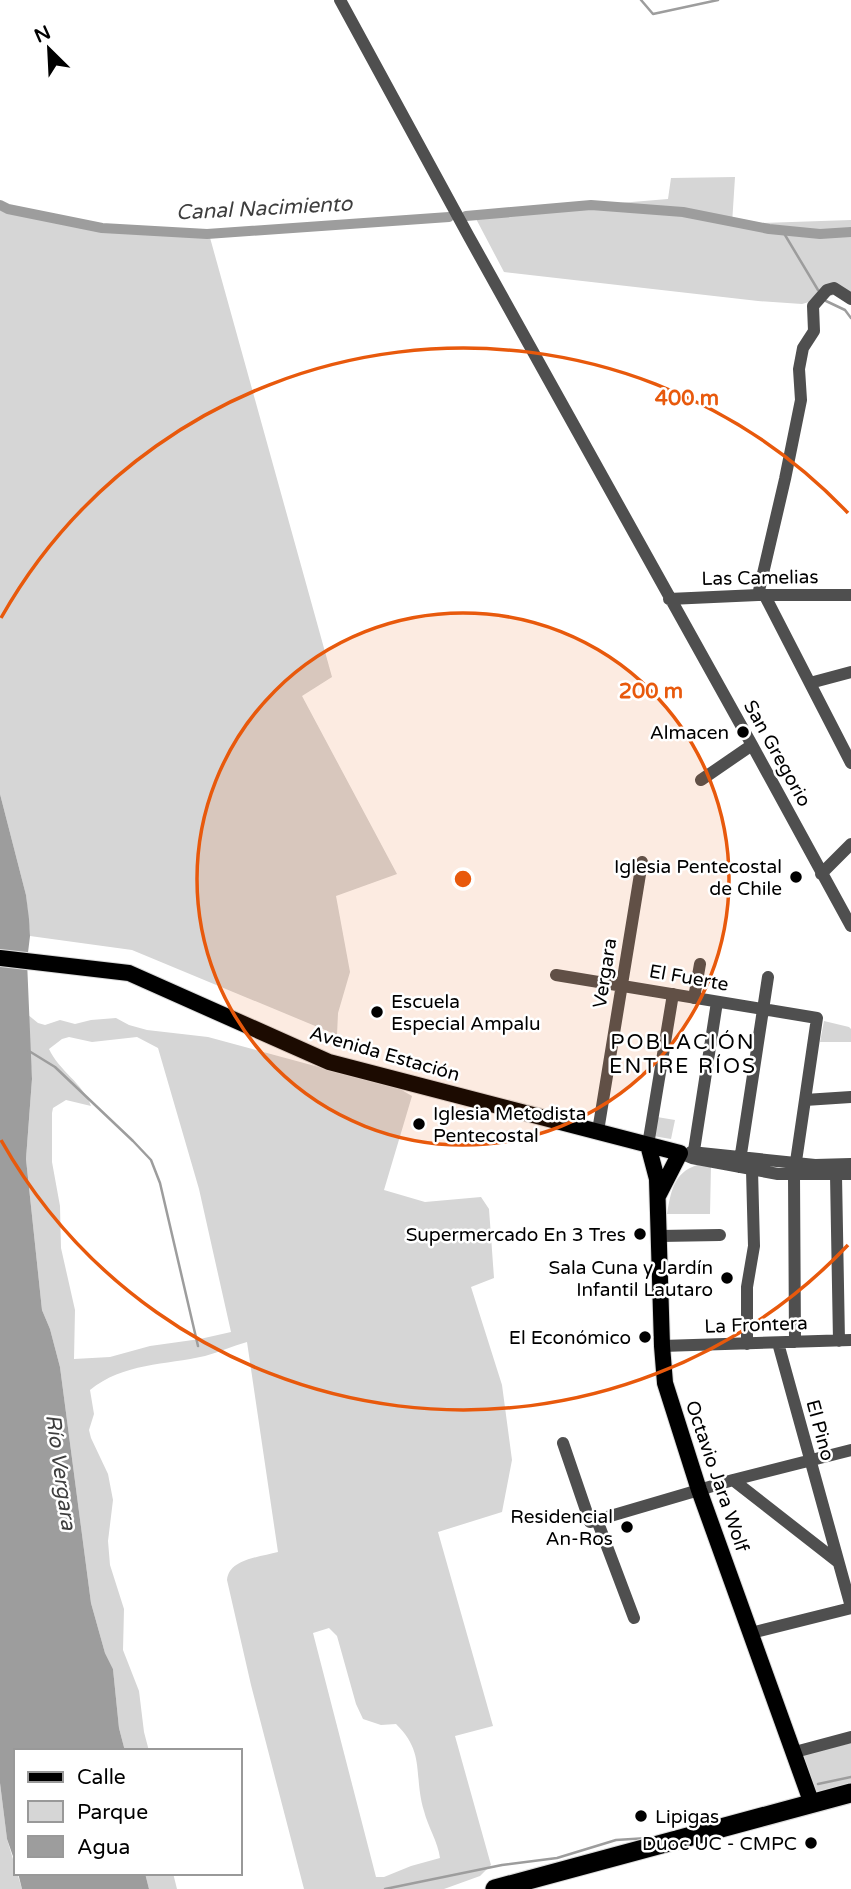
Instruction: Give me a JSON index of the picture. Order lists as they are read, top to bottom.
{
  "streets": {
    "main road": ["Avenida Estación", "Octavio Jara Wolf"],
    "street": [
      "Las Camelias",
      "San Gregorio",
      "Vergara",
      "El Fuerte",
      "La Frontera",
      "El Pino"
    ]
  },
  "crossings": [
    ["Las Camelias", "San Gregorio"],
    ["Vergara", "El Fuerte"],
    ["Vergara", "Avenida Estación"],
    ["Avenida Estación", "Octavio Jara Wolf"],
    ["La Frontera", "El Pino"],
    ["La Frontera", "Octavio Jara Wolf"]
  ],
  "districts": ["POBLACIÓN ENTRE RÍOS"],
  "water": ["Canal Nacimiento", "Río Vergara"],
  "places": [
    "Almacen",
    "Iglesia Pentecostal de Chile",
    "Escuela Especial Ampalu",
    "Iglesia Metodista Pentecostal",
    "Supermercado En 3 Tres",
    "Sala Cuna y Jardín Infantil Lautaro",
    "El Económico",
    "Residencial An-Ros",
    "Lipigas",
    "Duoc UC - CMPC"
  ],
  "legend": ["Calle", "Parque", "Agua"],
  "north": "top left",
  "rings": ["400 m", "200 m"]
}
